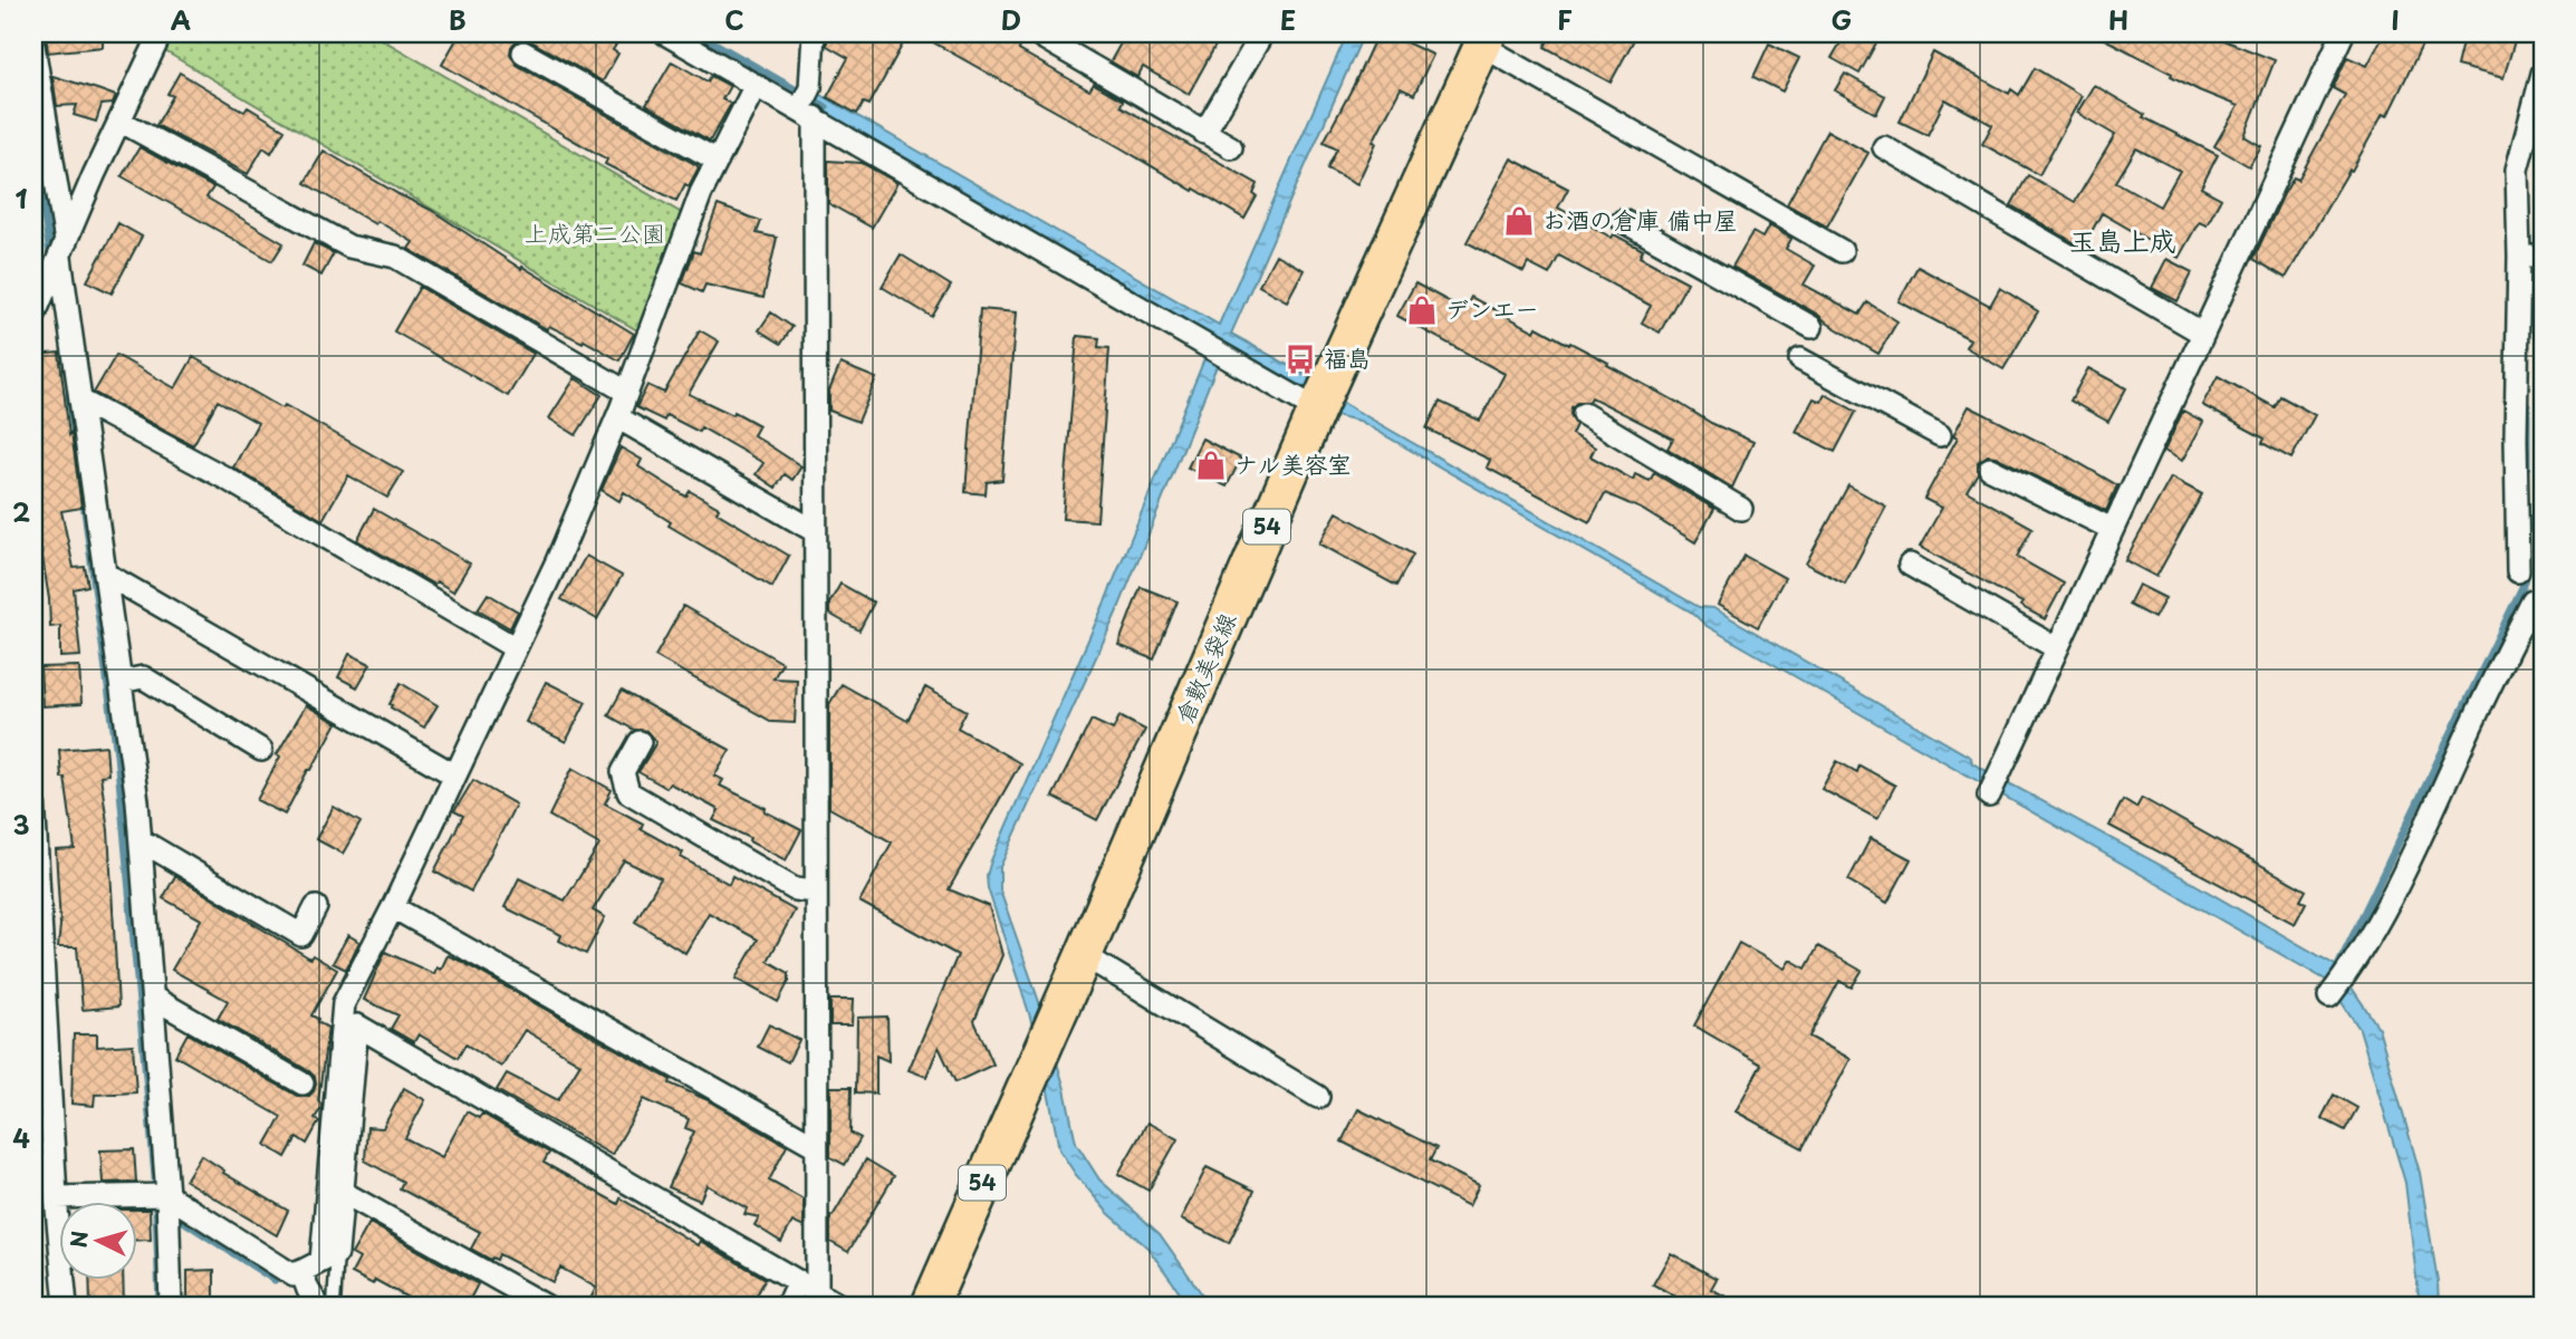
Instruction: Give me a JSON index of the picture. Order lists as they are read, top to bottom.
{
  "streets": {
    "main road": ["54", "倉敷美袋線"]
  },
  "districts": ["玉島上成"],
  "parks": ["上成第二公園"],
  "places": {
    "shop": ["お酒の倉庫 備中屋", "デンエー", "ナル美容室"],
    "bus stop": ["福島"]
  },
  "north": "left",
  "grid": {
    "columns": [
      "A",
      "B",
      "C",
      "D",
      "E",
      "F",
      "G",
      "H",
      "I"
    ],
    "rows": [
      "1",
      "2",
      "3",
      "4"
    ]
  }
}
